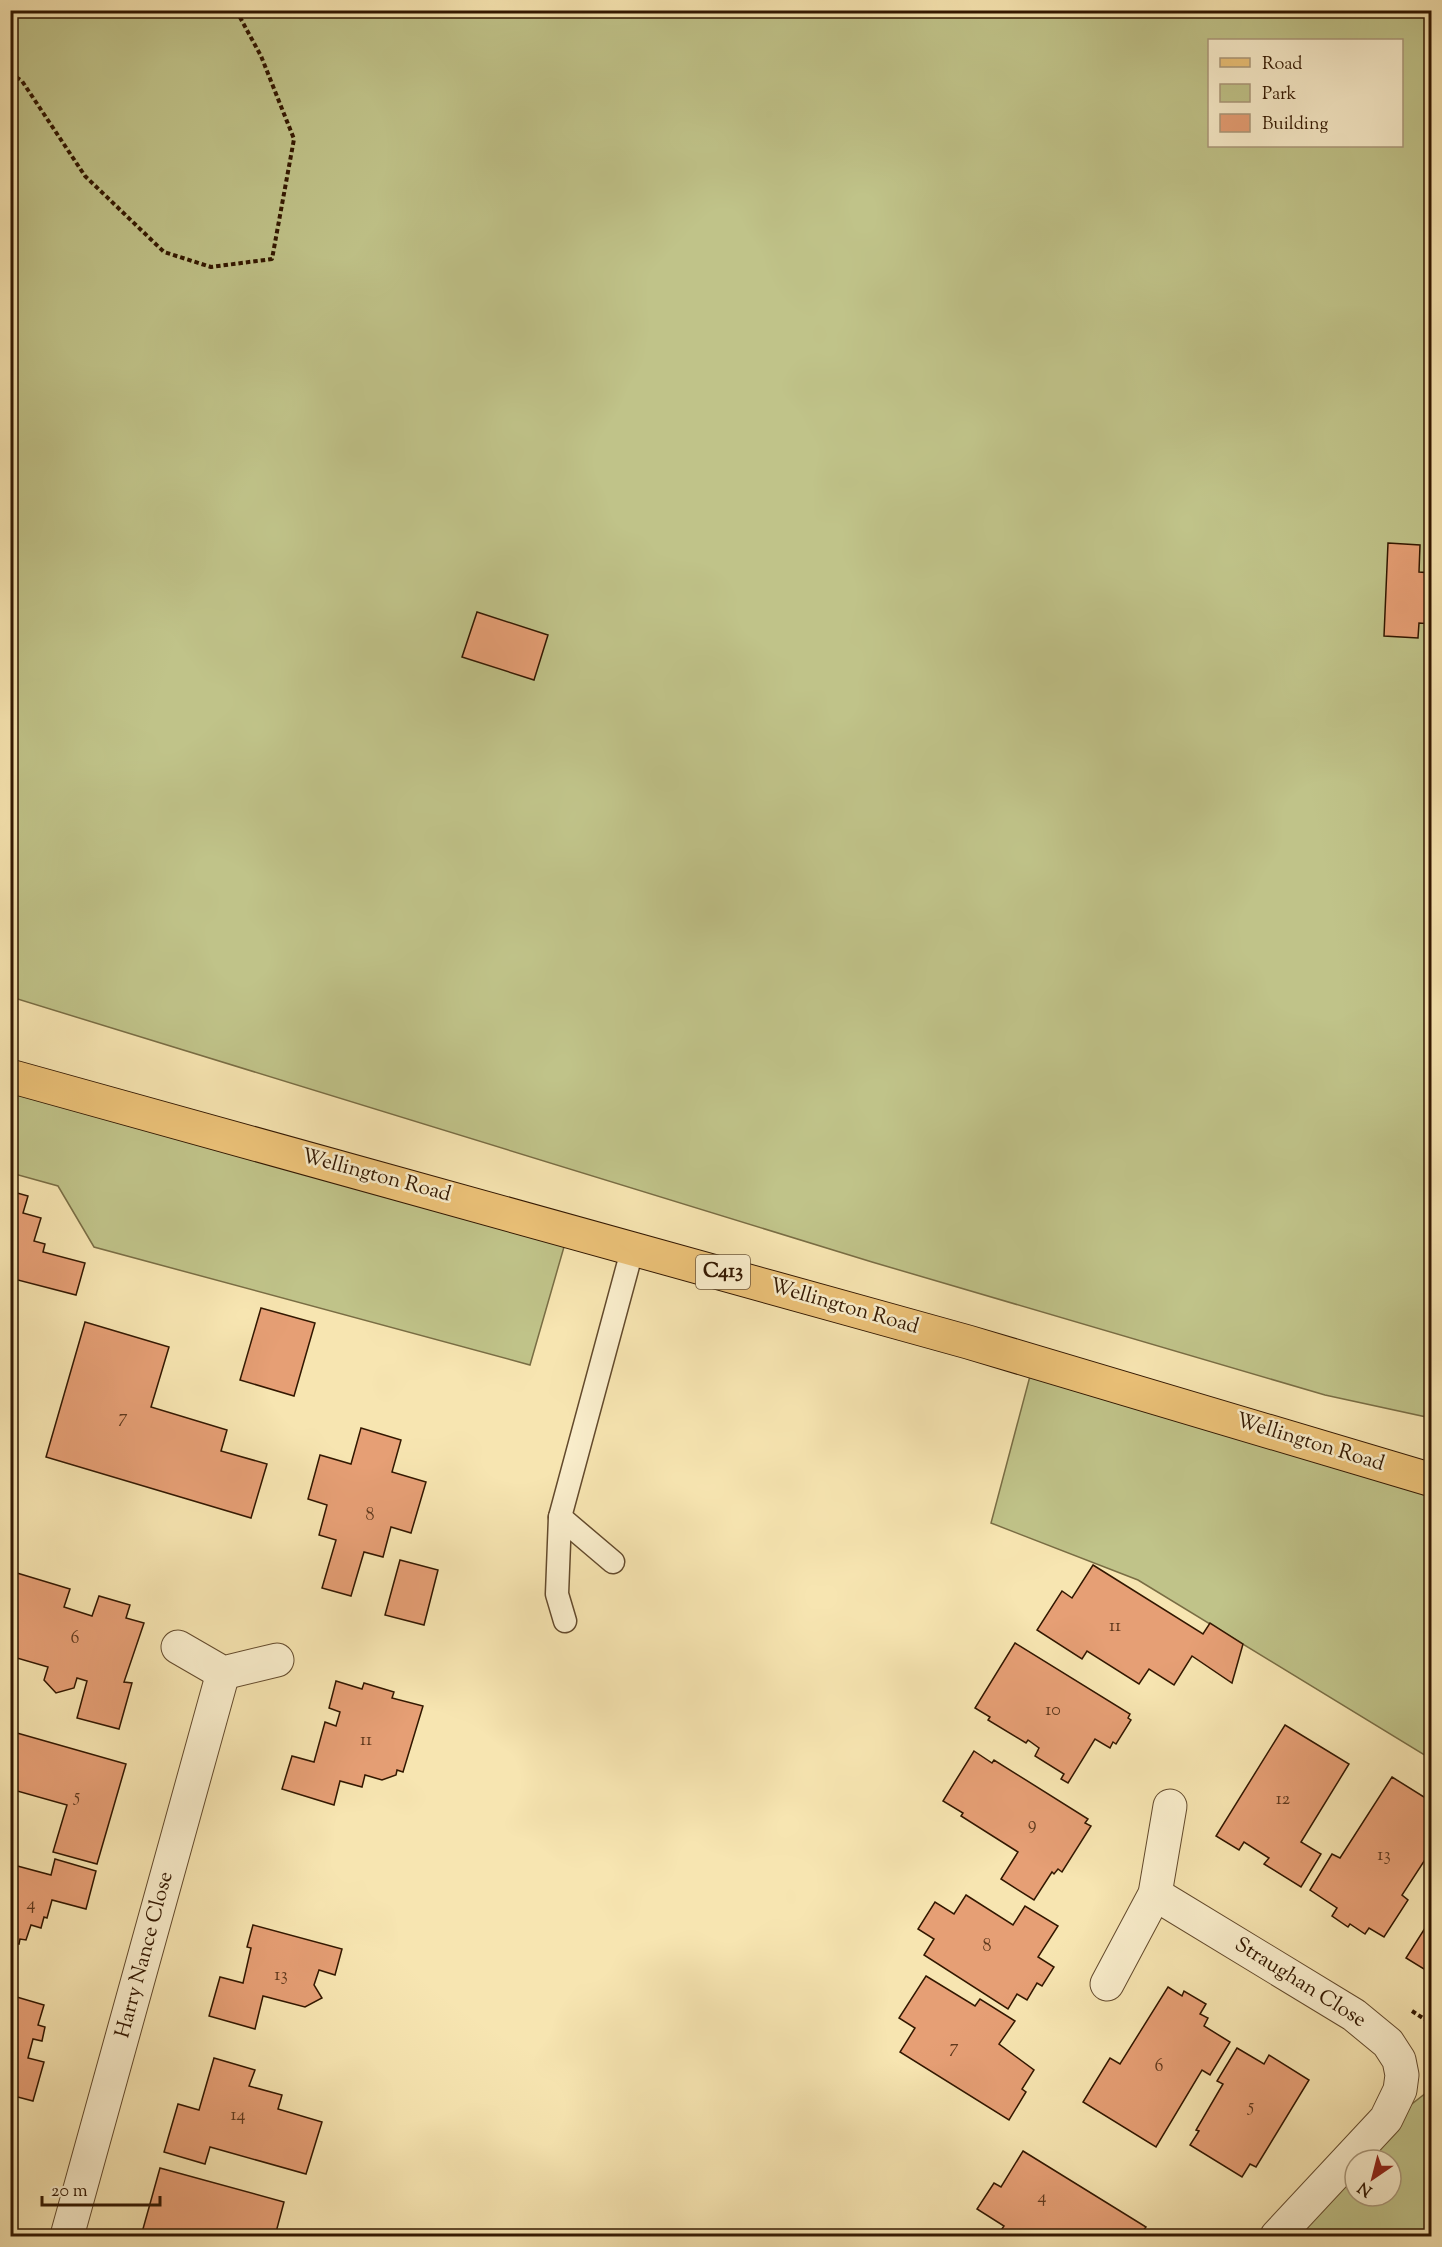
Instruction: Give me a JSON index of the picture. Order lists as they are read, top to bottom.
{
  "streets": {
    "main road": ["Wellington Road", "C413"],
    "street": ["Harry Nance Close", "Straughan Close"]
  },
  "house_numbers": [
    "7",
    "8",
    "11",
    "6",
    "10",
    "11",
    "5",
    "12",
    "9",
    "13",
    "4",
    "8",
    "13",
    "7",
    "6",
    "5",
    "14",
    "4"
  ],
  "legend": ["Road", "Park", "Building"],
  "scale_bar": "20 m",
  "north": "bottom left"
}
